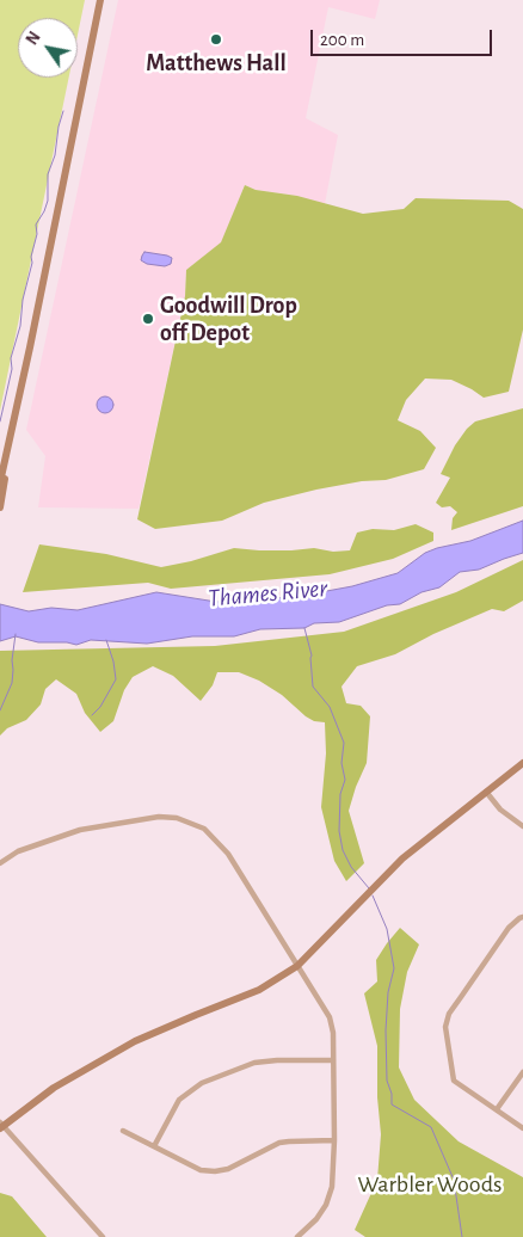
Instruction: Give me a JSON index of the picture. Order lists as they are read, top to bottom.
{
  "water": ["Thames River"],
  "parks": ["Warbler Woods"],
  "places": ["Matthews Hall", "Goodwill Drop off Depot"],
  "scale_bar": "200 m",
  "north": "top left"
}
